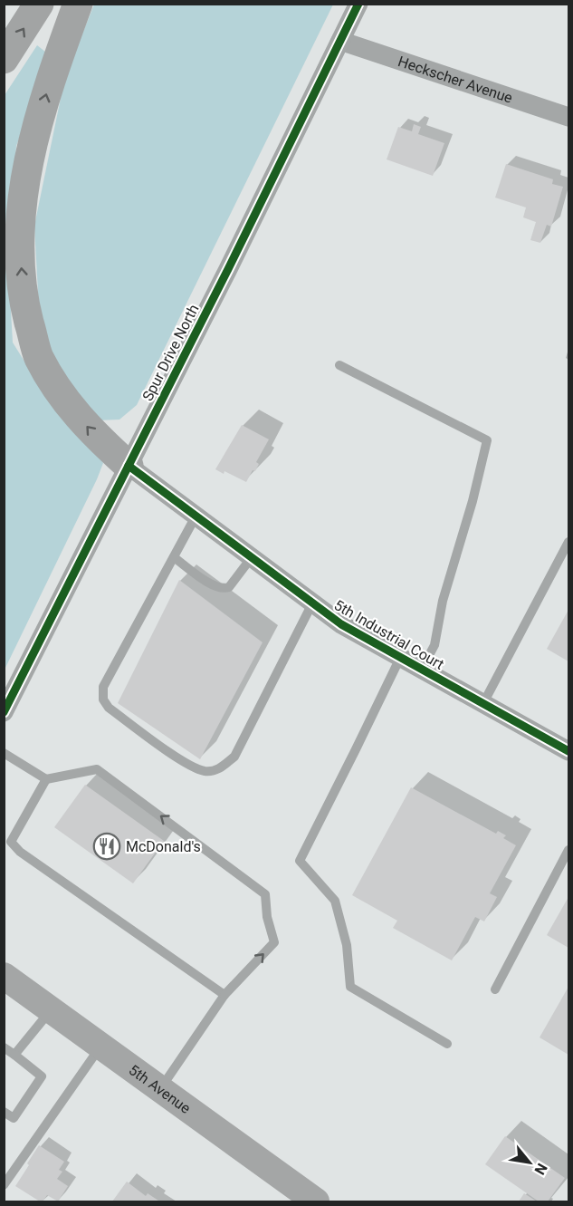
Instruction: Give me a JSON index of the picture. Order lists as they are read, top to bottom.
{
  "streets": {
    "main road": ["5th Avenue"],
    "street": ["Heckscher Avenue", "Spur Drive North", "5th Industrial Court"]
  },
  "crossings": [
    ["Heckscher Avenue", "Spur Drive North"],
    ["Spur Drive North", "5th Industrial Court"]
  ],
  "places": {
    "restaurant": ["McDonald's"]
  },
  "north": "bottom right"
}
